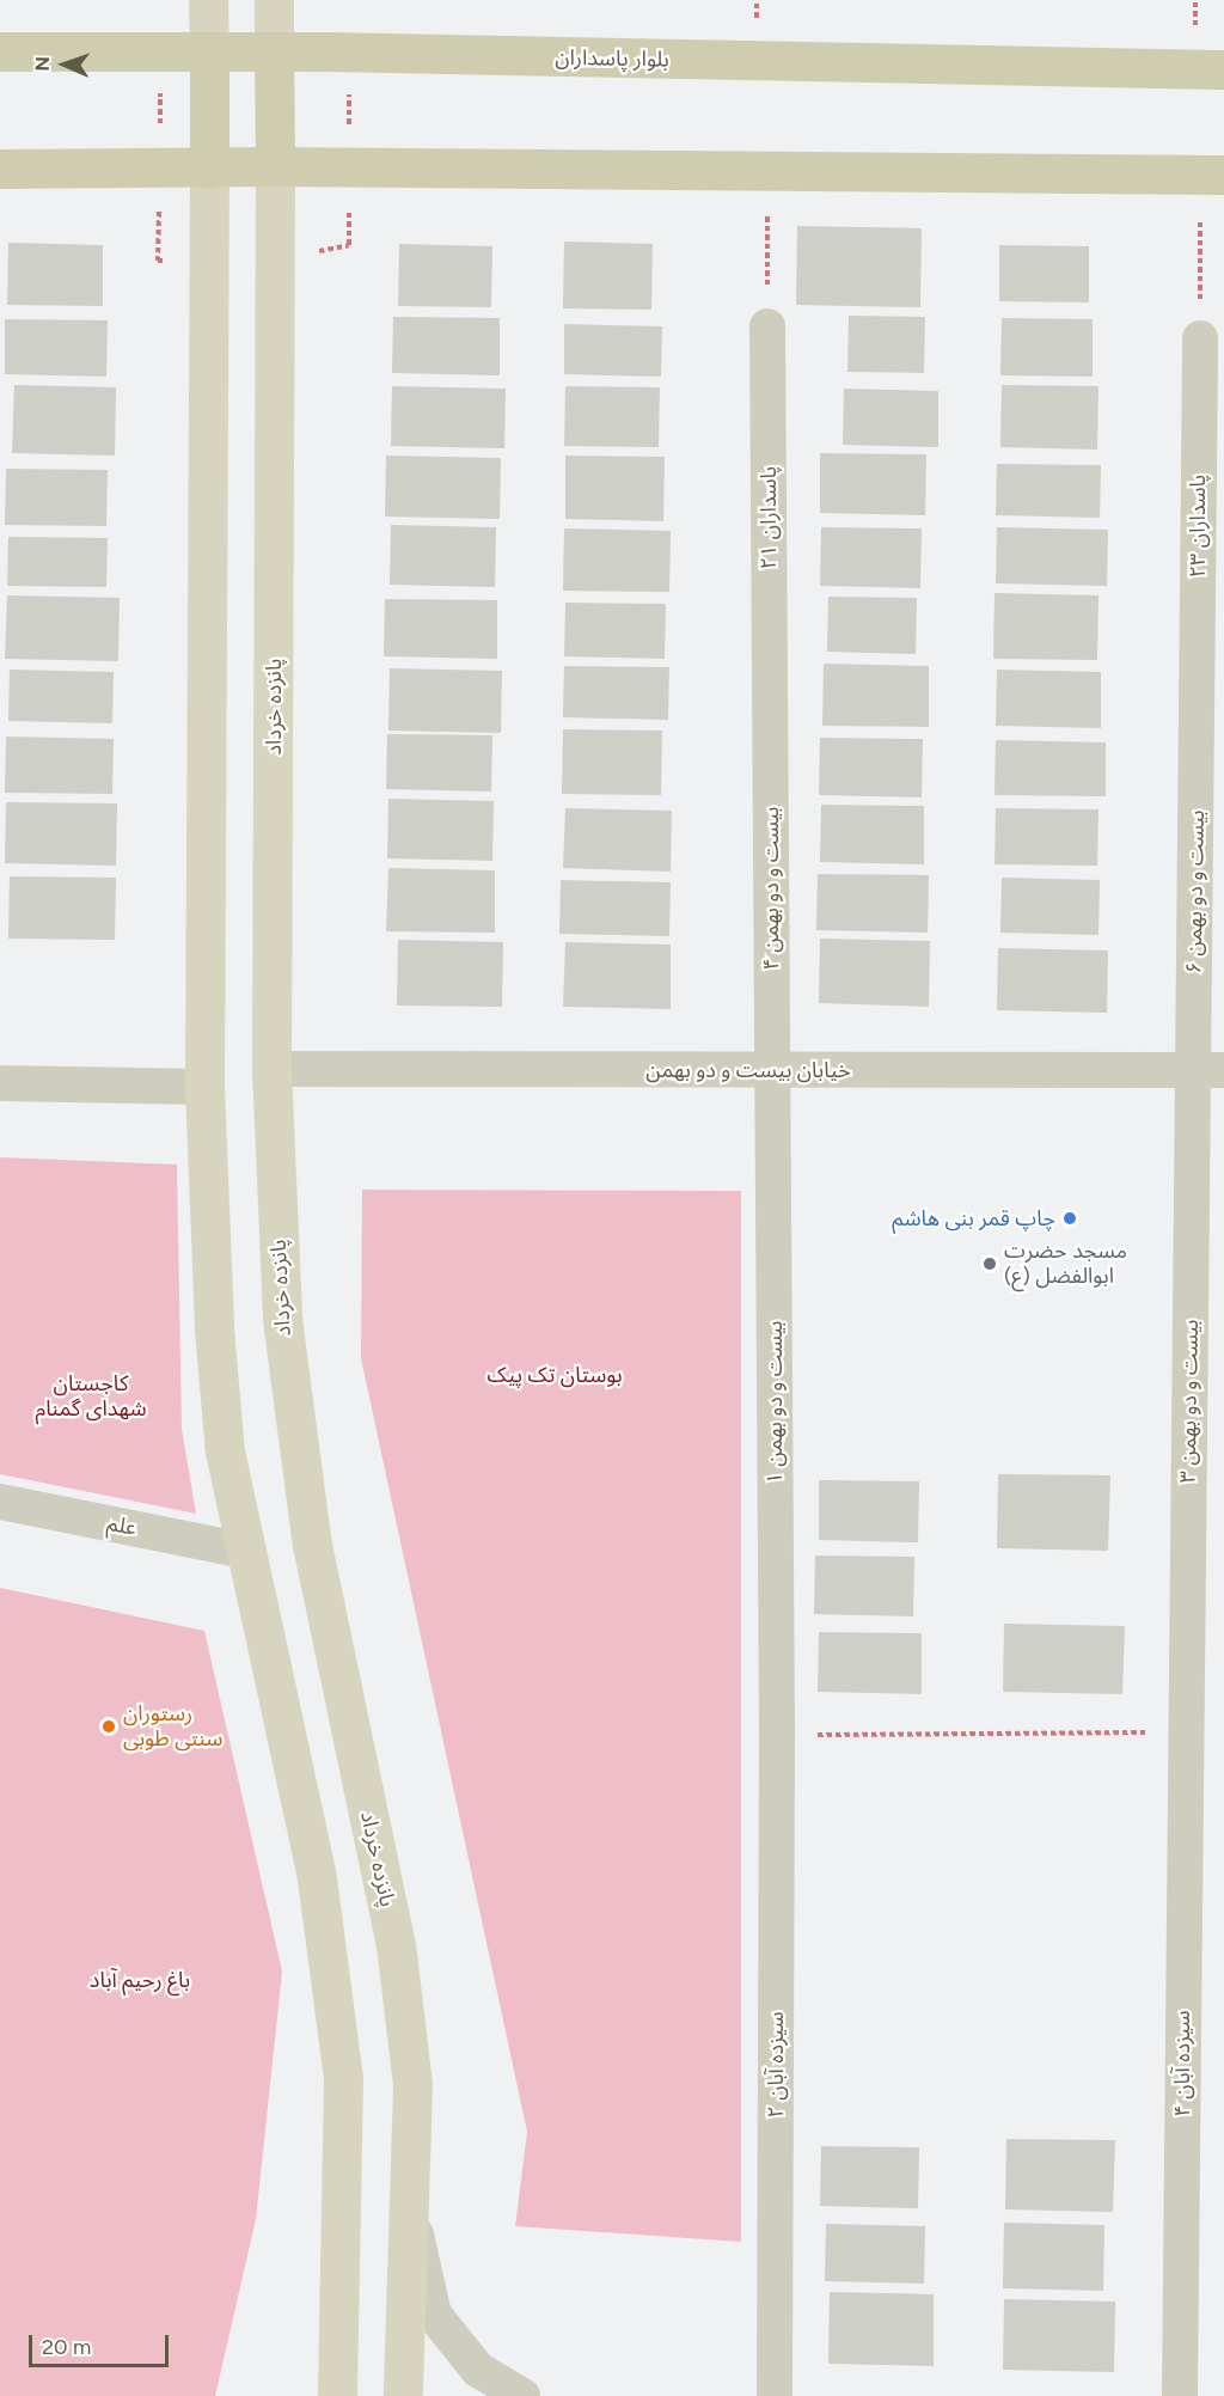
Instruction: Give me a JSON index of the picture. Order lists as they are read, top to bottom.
{
  "streets": {
    "main road": ["بلوار پاسداران", "پانزده خرداد"],
    "street": [
      "پاسداران ۲۱",
      "پاسداران ۲۳",
      "بیست و دو بهمن ۴",
      "بیست و دو بهمن ۶",
      "خیابان بیست و دو بهمن",
      "بیست و دو بهمن ۳",
      "بیست و دو بهمن ۱",
      "علم",
      "سیزده آبان ۴",
      "سیزده آبان ۲"
    ]
  },
  "crossings": [
    ["پاسداران ۲۱", "بیست و دو بهمن ۴"],
    ["پاسداران ۲۳", "بیست و دو بهمن ۶"],
    ["پانزده خرداد", "خیابان بیست و دو بهمن"],
    ["بیست و دو بهمن ۴", "خیابان بیست و دو بهمن"],
    ["بیست و دو بهمن ۴", "بیست و دو بهمن ۱"],
    ["بیست و دو بهمن ۶", "خیابان بیست و دو بهمن"],
    ["بیست و دو بهمن ۶", "بیست و دو بهمن ۳"],
    ["خیابان بیست و دو بهمن", "بیست و دو بهمن ۳"],
    ["خیابان بیست و دو بهمن", "بیست و دو بهمن ۱"],
    ["بیست و دو بهمن ۳", "سیزده آبان ۴"],
    ["بیست و دو بهمن ۱", "سیزده آبان ۲"]
  ],
  "parks": ["بوستان تک پیک", "کاجستان شهدای گمنام", "باغ رحیم آباد"],
  "places": ["چاپ قمر بنی هاشم", "مسجد حضرت ابوالفضل (ع)", "رستوران سنتی طوبی"],
  "scale_bar": "20 m",
  "north": "left"
}
